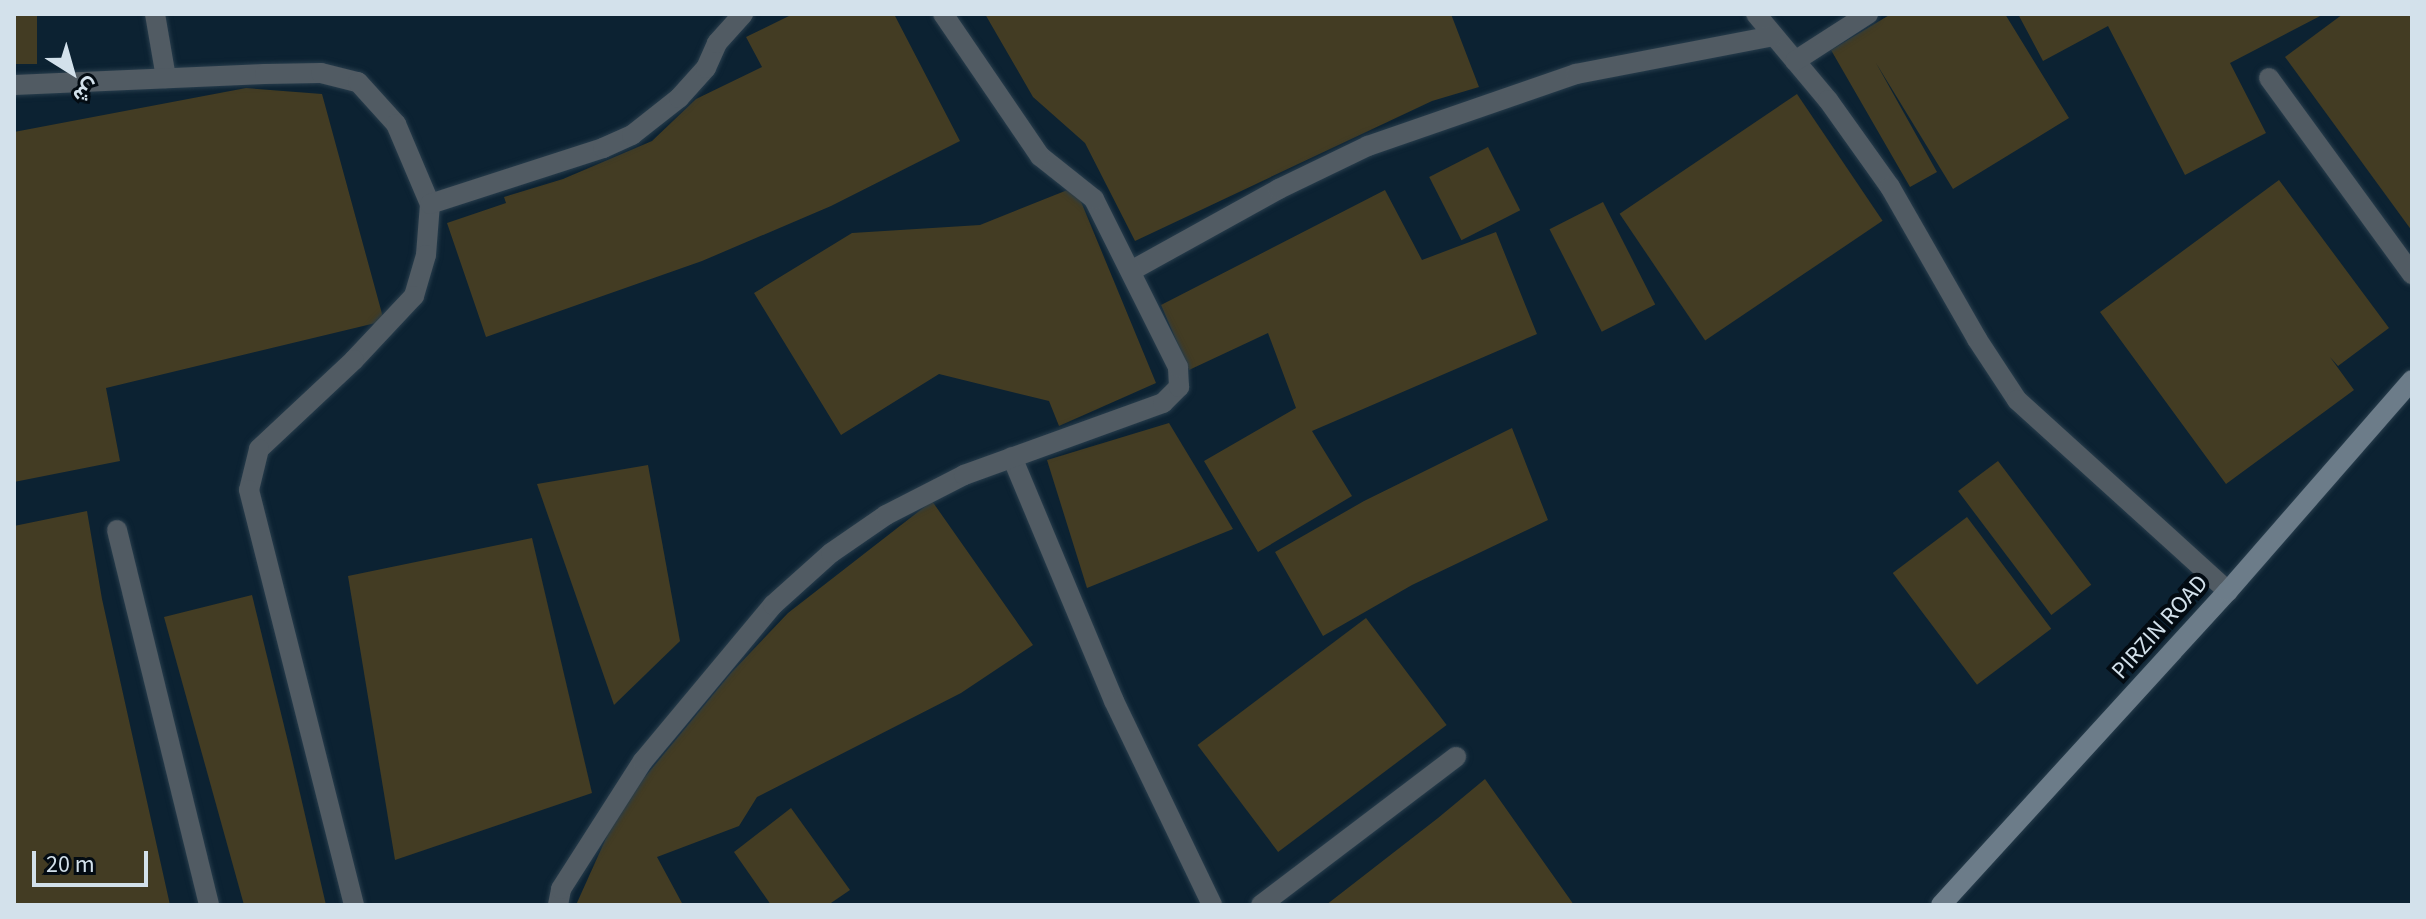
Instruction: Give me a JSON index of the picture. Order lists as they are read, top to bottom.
{
  "streets": {
    "street": ["PIRZIN ROAD"]
  },
  "scale_bar": "20 m",
  "north": "bottom right"
}
